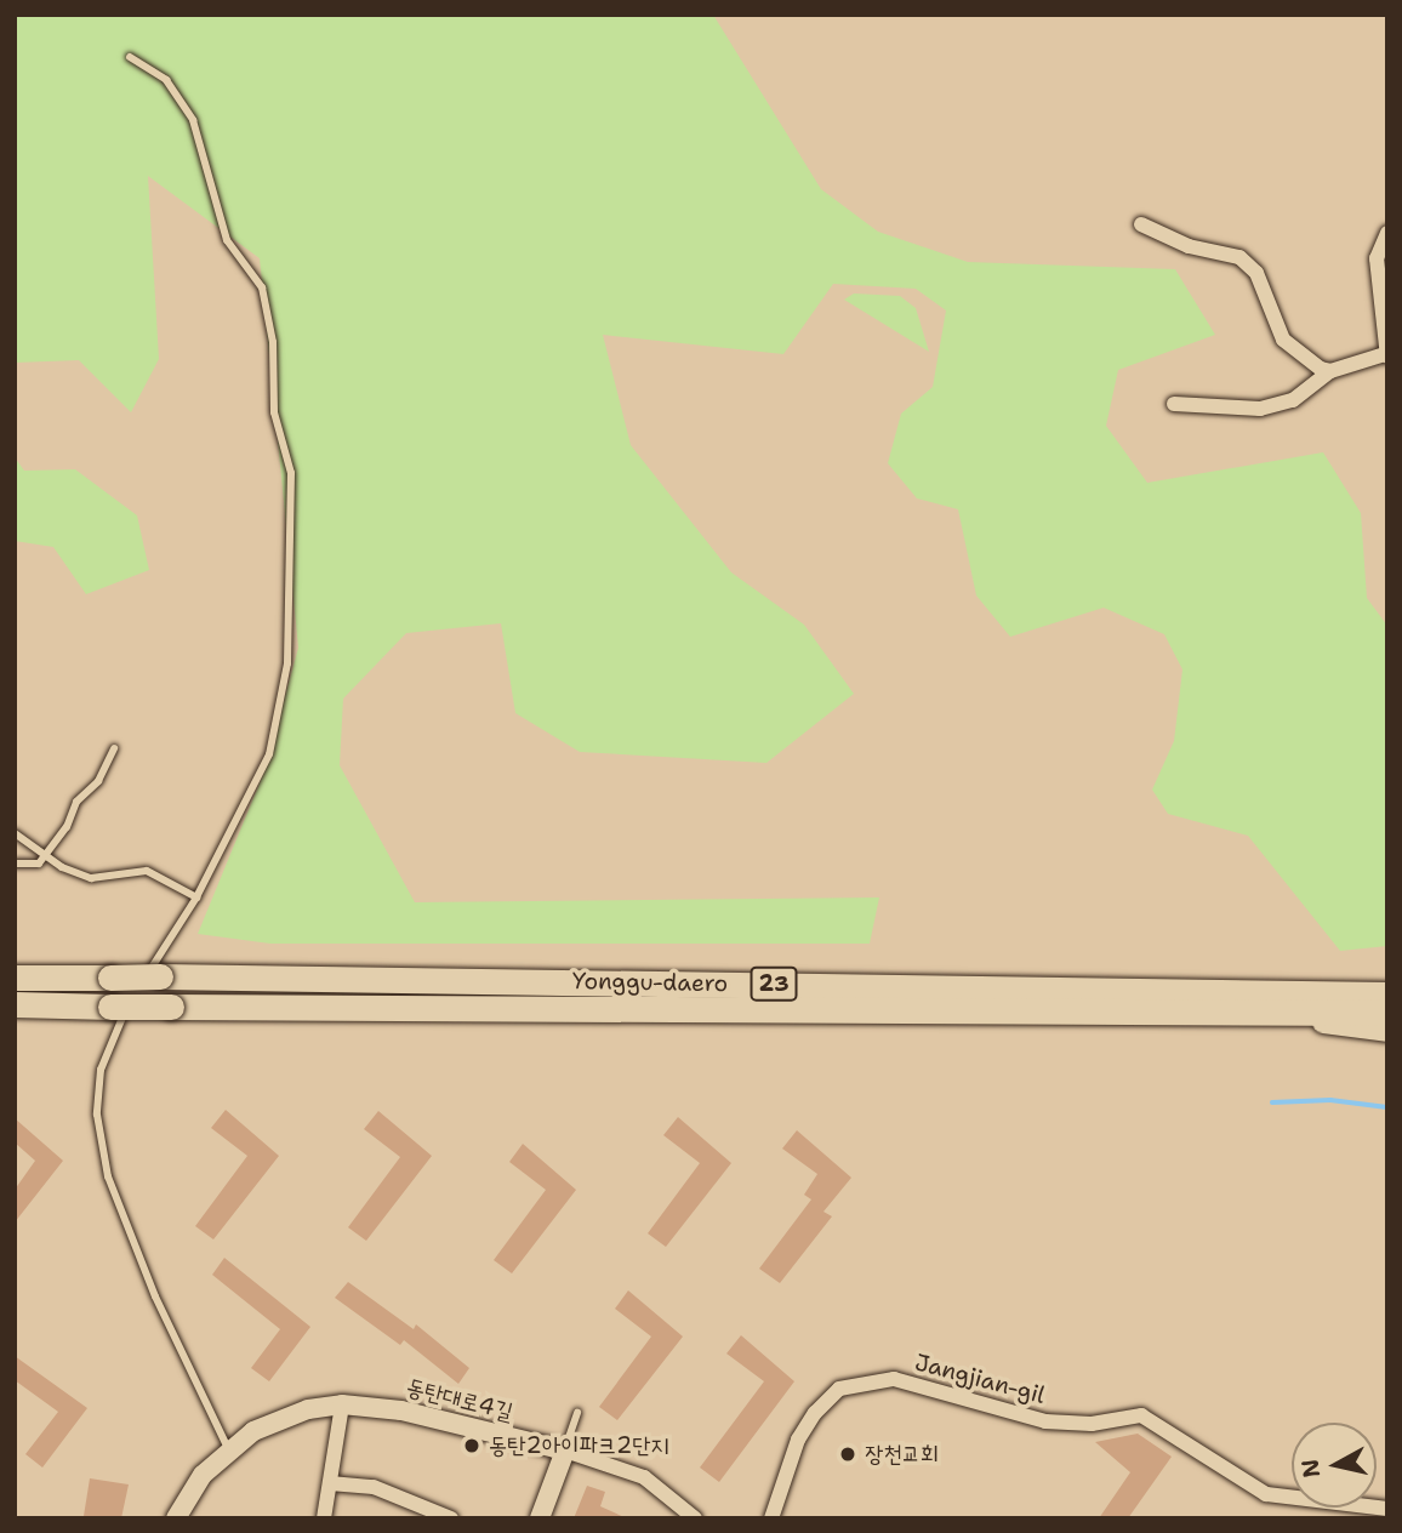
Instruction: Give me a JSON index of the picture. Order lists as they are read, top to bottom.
{
  "streets": {
    "highway": ["Yonggu-daero", "23"],
    "street": ["Jangjian-gil", "동탄대로4길"]
  },
  "places": ["동탄2아이파크2단지", "장천교회"],
  "north": "left"
}
